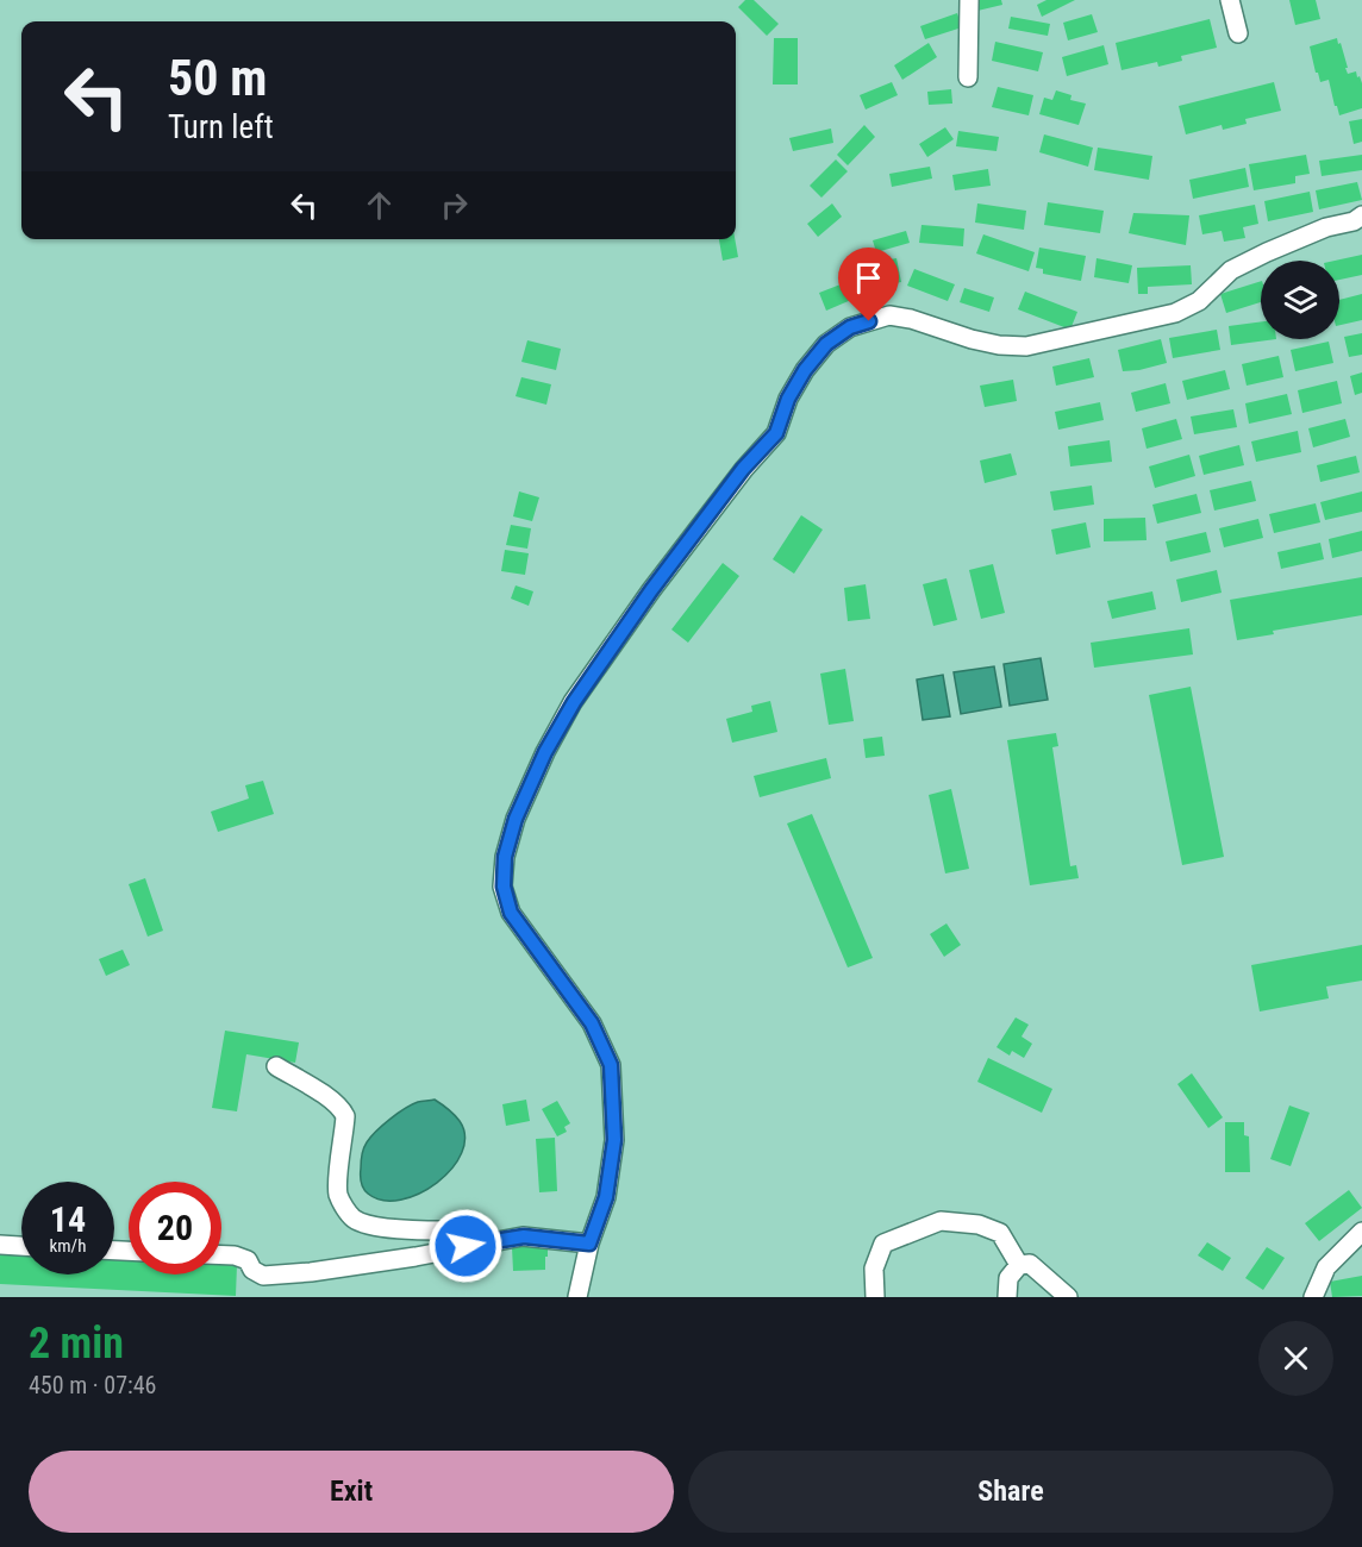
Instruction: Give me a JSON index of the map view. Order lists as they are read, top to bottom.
{
  "page": {
    "turn": ["50 m", "Turn left"],
    "speed": "14 km/h",
    "limit": "20",
    "heading": ["2 min", "450 m · 07:46"],
    "buttons": ["Exit", "Share"]
  }
}
